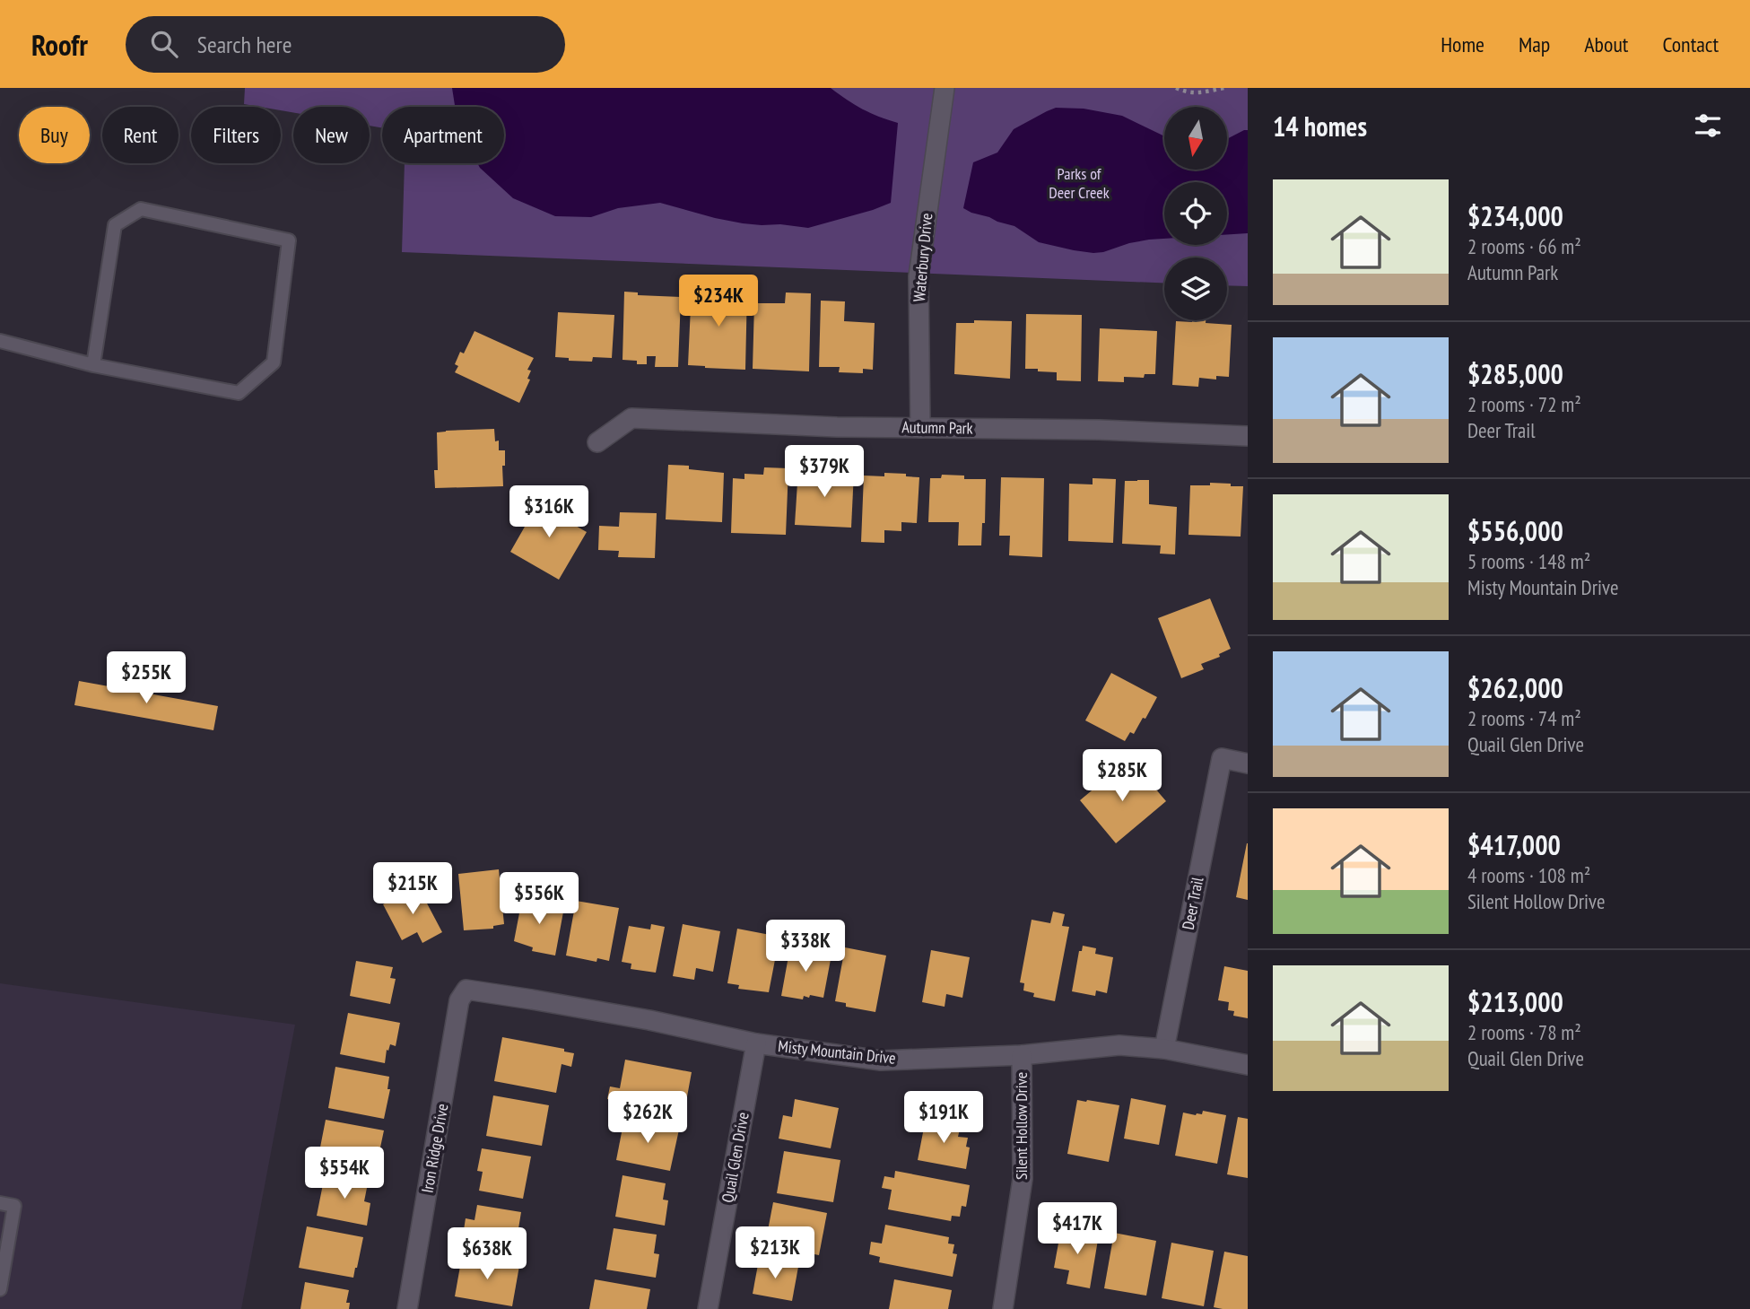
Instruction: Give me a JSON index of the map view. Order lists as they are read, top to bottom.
{
  "streets": {
    "street": [
      "Waterbury Drive",
      "Autumn Park",
      "Deer Trail",
      "Misty Mountain Drive",
      "Silent Hollow Drive",
      "Iron Ridge Drive",
      "Quail Glen Drive"
    ]
  },
  "crossings": [
    ["Waterbury Drive", "Autumn Park"],
    ["Deer Trail", "Misty Mountain Drive"],
    ["Misty Mountain Drive", "Silent Hollow Drive"],
    ["Misty Mountain Drive", "Iron Ridge Drive"],
    ["Misty Mountain Drive", "Quail Glen Drive"]
  ],
  "parks": ["Parks of Deer Creek"],
  "north": "bottom",
  "page": {
    "header": "Roofr",
    "search": "Search here",
    "nav": [
      "Home",
      "Map",
      "About",
      "Contact"
    ],
    "heading": "14 homes",
    "chip": [
      "Buy",
      "Rent",
      "Filters",
      "New",
      "Apartment"
    ],
    "list": [
      {
        "name": "$234,000",
        "note": "2 rooms · 66 m² · Autumn Park"
      },
      {
        "name": "$285,000",
        "note": "2 rooms · 72 m² · Deer Trail"
      },
      {
        "name": "$556,000",
        "note": "5 rooms · 148 m² · Misty Mountain Drive"
      },
      {
        "name": "$262,000",
        "note": "2 rooms · 74 m² · Quail Glen Drive"
      },
      {
        "name": "$417,000",
        "note": "4 rooms · 108 m² · Silent Hollow Drive"
      },
      {
        "name": "$213,000",
        "note": "2 rooms · 78 m² · Quail Glen Drive"
      }
    ],
    "price": [
      "$234K",
      "$379K",
      "$316K",
      "$255K",
      "$285K",
      "$215K",
      "$556K",
      "$338K",
      "$262K",
      "$191K",
      "$554K",
      "$417K",
      "$213K",
      "$638K"
    ]
  }
}
